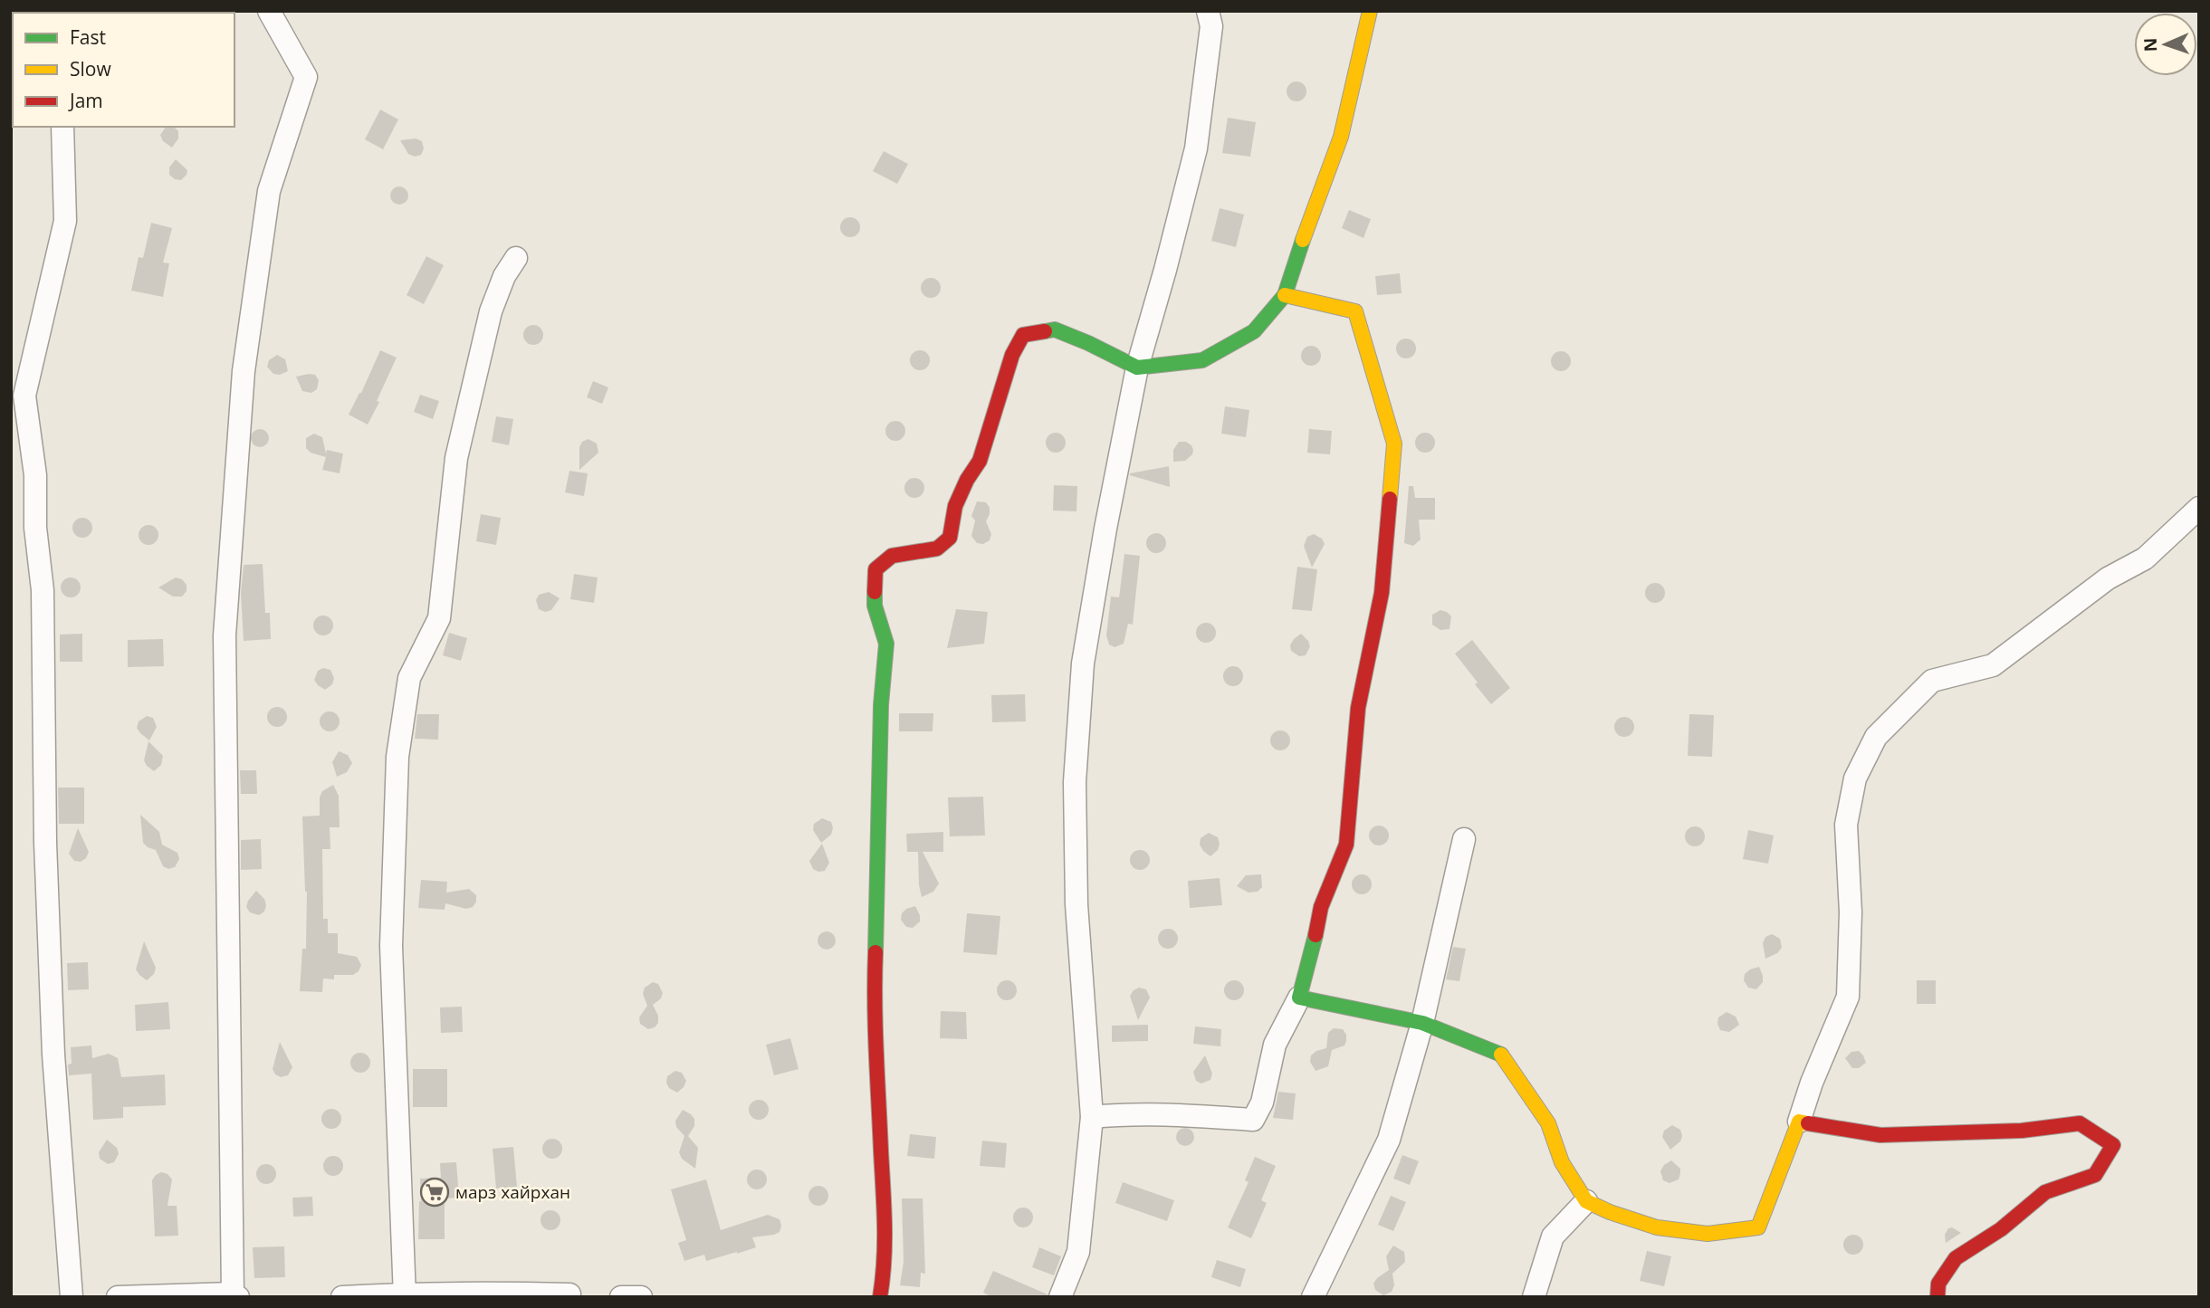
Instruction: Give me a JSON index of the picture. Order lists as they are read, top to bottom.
{
  "places": {
    "supermarket": ["марз хайрхан"]
  },
  "legend": ["Fast", "Slow", "Jam"],
  "north": "left"
}
